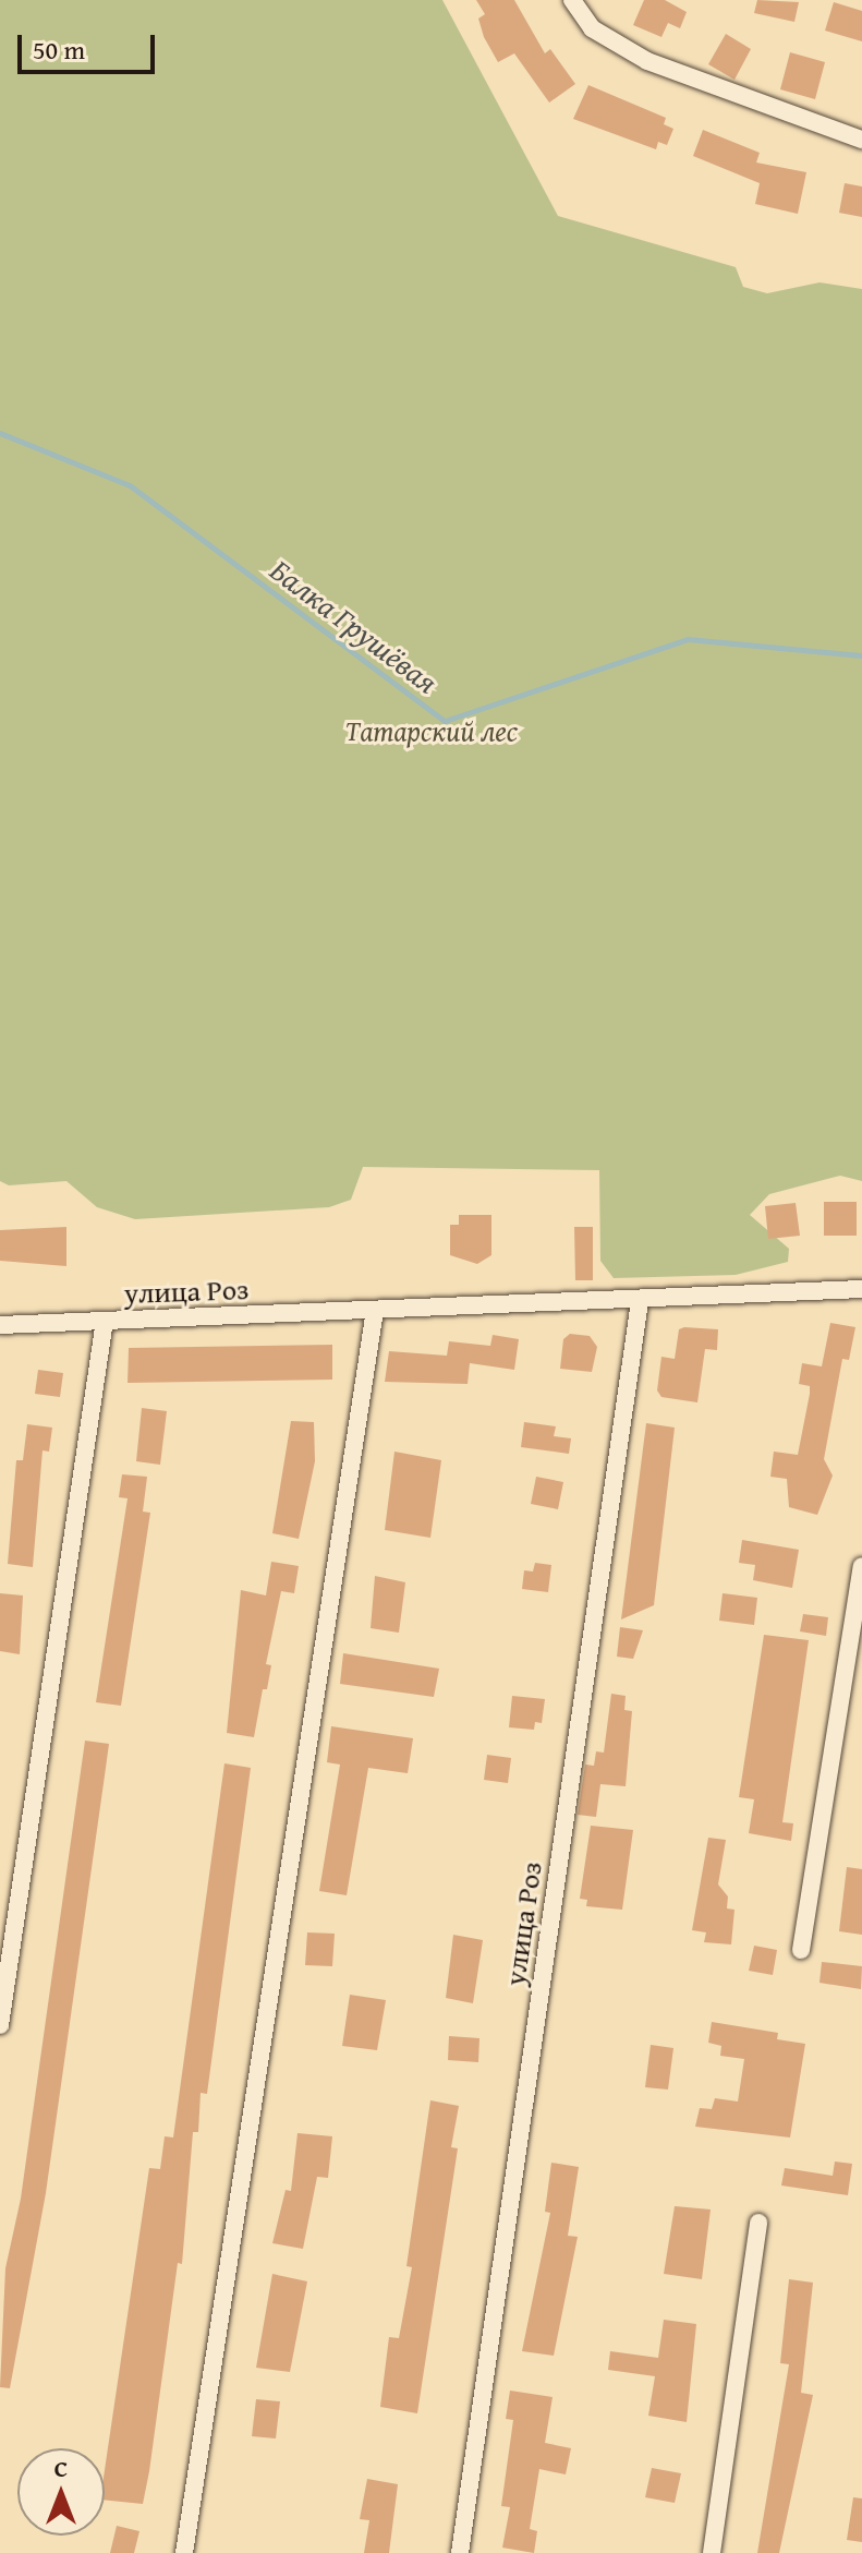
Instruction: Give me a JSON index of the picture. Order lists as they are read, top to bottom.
{
  "streets": {
    "street": ["улица Роз"]
  },
  "water": ["Балка Грушёвая"],
  "parks": ["Татарский лес"],
  "scale_bar": "50 m",
  "north": "top"
}
